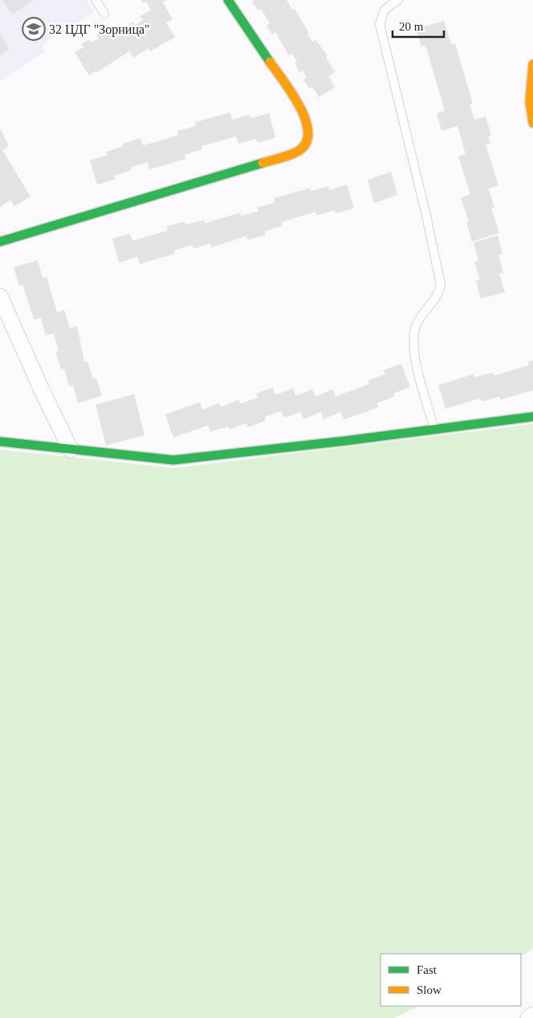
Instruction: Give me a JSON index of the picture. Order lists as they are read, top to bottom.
{
  "places": {
    "school or university": ["32 ЦДГ \"Зорница\""]
  },
  "legend": ["Fast", "Slow"],
  "scale_bar": "20 m"
}
